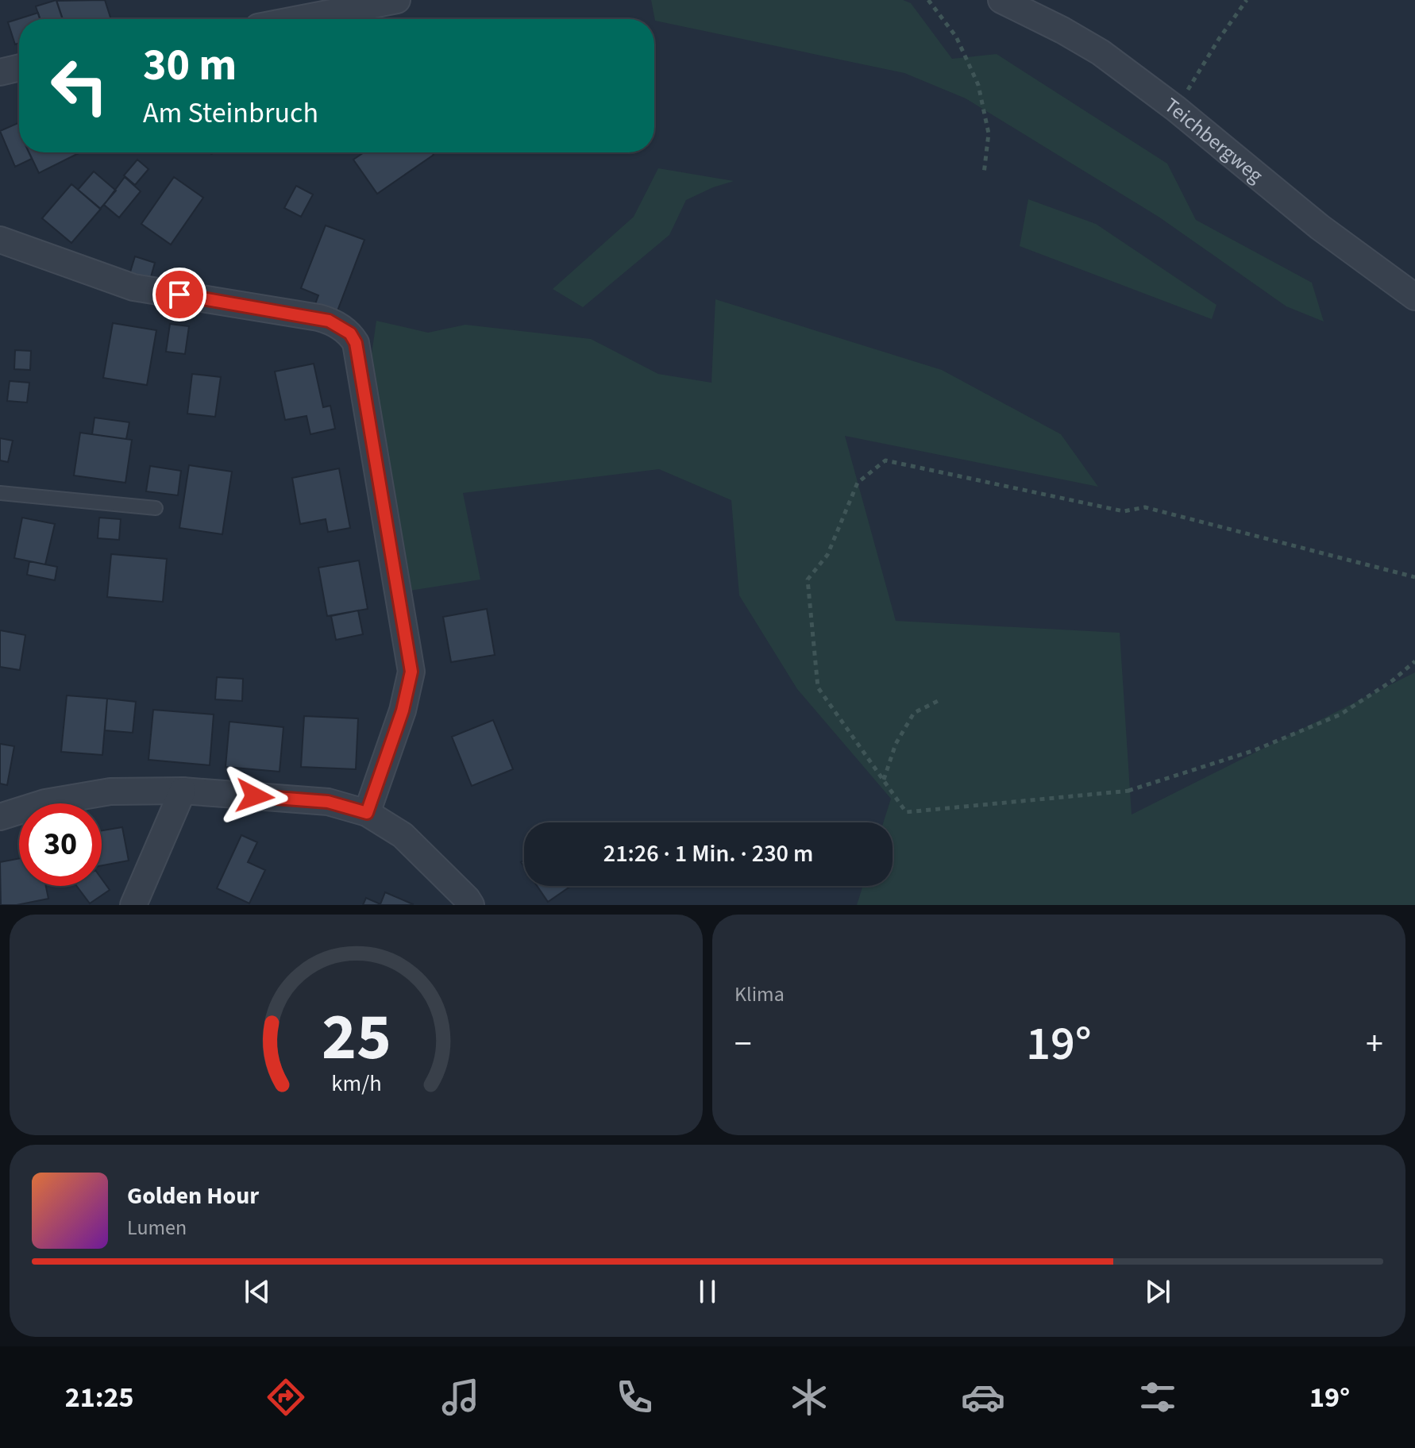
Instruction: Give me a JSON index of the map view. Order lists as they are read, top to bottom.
{
  "streets": {
    "street": ["Teichbergweg"]
  },
  "page": {
    "turn": ["30 m", "Am Steinbruch"],
    "limit": "30",
    "trip": "21:26 · 1 Min. · 230 m",
    "tile": "Klima",
    "heat": ["−", "19°", "+"],
    "song": ["Golden Hour", "Lumen"],
    "tabs": ["21:25", "19°"],
    "gauge": ["25", "km/h"]
  }
}
